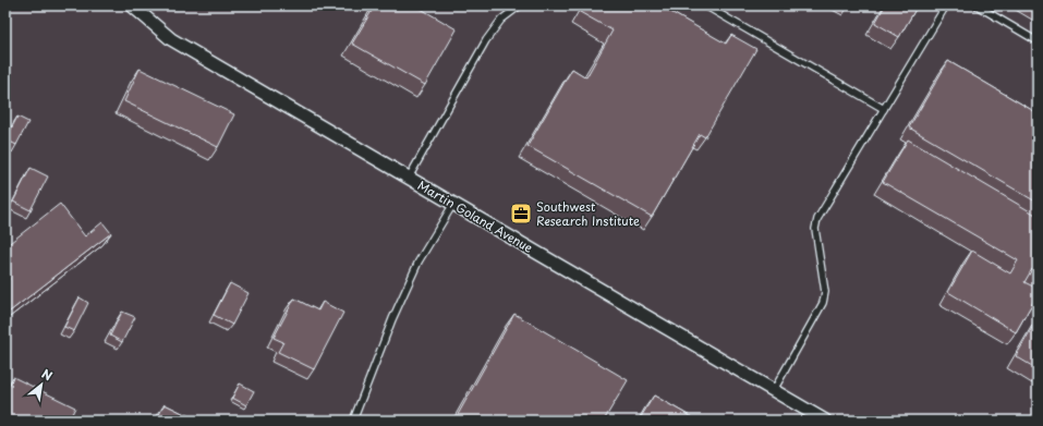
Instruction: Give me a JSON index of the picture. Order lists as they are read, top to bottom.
{
  "streets": {
    "street": ["Martin Goland Avenue"]
  },
  "places": {
    "office": ["Southwest Research Institute"]
  },
  "north": "top right"
}
